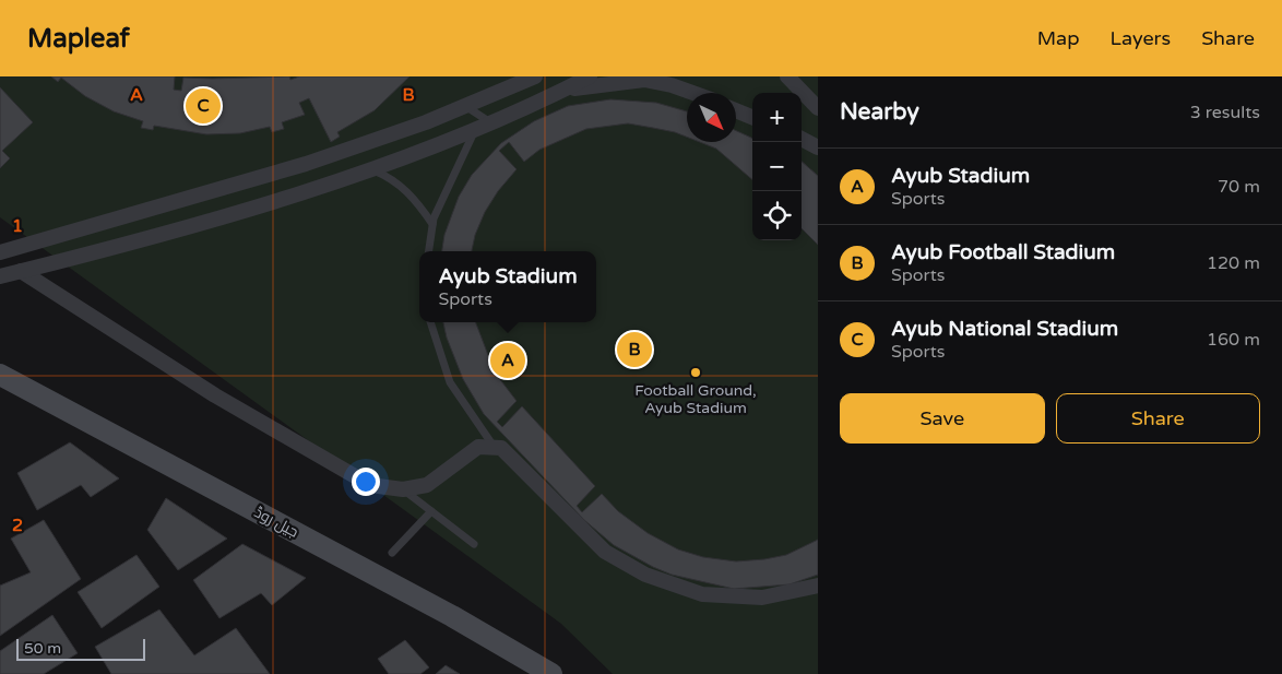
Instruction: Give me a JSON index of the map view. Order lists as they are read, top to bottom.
{
  "streets": {
    "main road": ["جیل روڈ"]
  },
  "places": ["Football Ground, Ayub Stadium"],
  "scale_bar": "50 m",
  "north": "bottom right",
  "page": {
    "header": "Mapleaf",
    "nav": ["Map", "Layers", "Share"],
    "heading": ["Nearby", "3 results"],
    "pins": ["C", "B", "A"],
    "map_buttons": ["+", "−"],
    "list": [
      {
        "mark": "A",
        "name": "Ayub Stadium",
        "note": "Sports",
        "value": "70 m"
      },
      {
        "mark": "B",
        "name": "Ayub Football Stadium",
        "note": "Sports",
        "value": "120 m"
      },
      {
        "mark": "C",
        "name": "Ayub National Stadium",
        "note": "Sports",
        "value": "160 m"
      }
    ],
    "popup": ["Ayub Stadium", "Sports"],
    "buttons": ["Save", "Share"],
    "scale": "50 m"
  },
  "grid": {
    "columns": ["A", "B"],
    "rows": ["1", "2"]
  }
}
